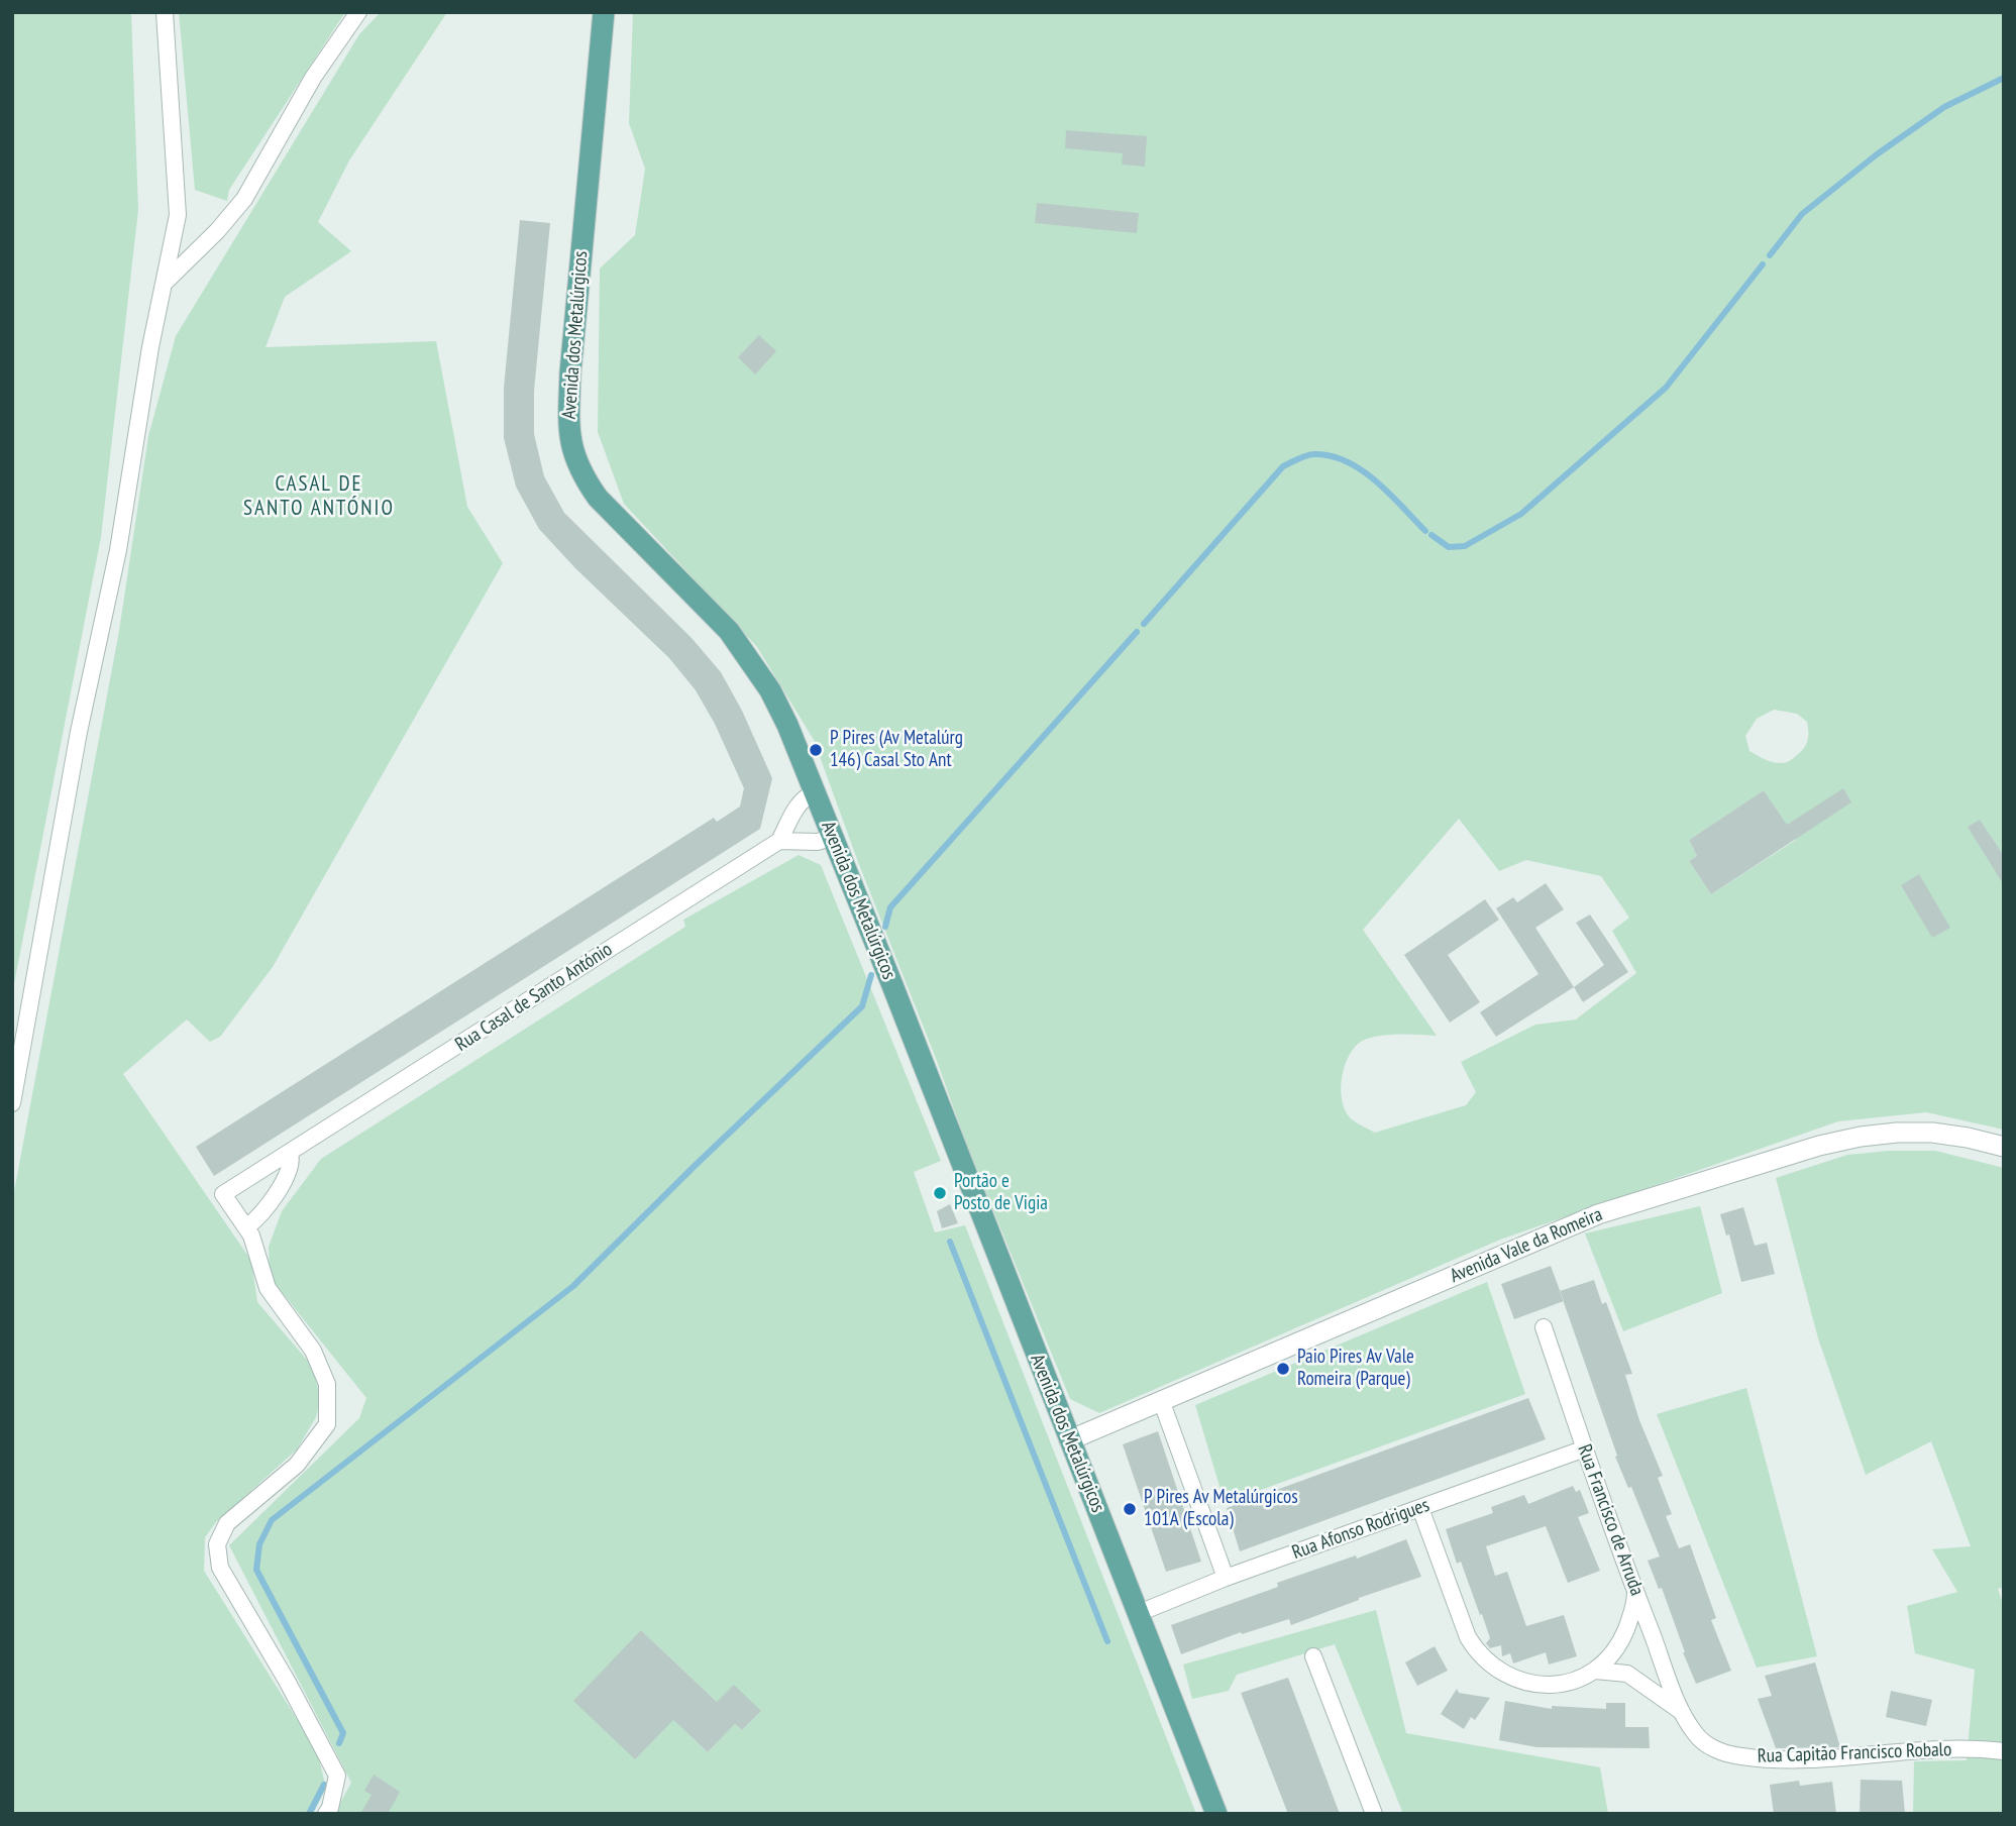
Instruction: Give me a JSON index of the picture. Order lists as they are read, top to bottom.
{
  "streets": {
    "main road": ["Avenida dos Metalúrgicos"],
    "street": [
      "Rua Casal de Santo António",
      "Avenida Vale da Romeira",
      "Rua Francisco de Arruda",
      "Rua Afonso Rodrigues",
      "Rua Capitão Francisco Robalo"
    ]
  },
  "crossings": [
    ["Avenida dos Metalúrgicos", "Avenida Vale da Romeira"],
    ["Avenida dos Metalúrgicos", "Rua Afonso Rodrigues"],
    ["Rua Francisco de Arruda", "Rua Afonso Rodrigues"],
    ["Rua Francisco de Arruda", "Rua Capitão Francisco Robalo"]
  ],
  "districts": ["CASAL DE SANTO ANTÓNIO"],
  "places": [
    "P Pires (Av Metalúrg 146) Casal Sto Ant",
    "Portão e Posto de Vigia",
    "Paio Pires Av Vale Romeira (Parque)",
    "P Pires Av Metalúrgicos 101A (Escola)"
  ]
}
